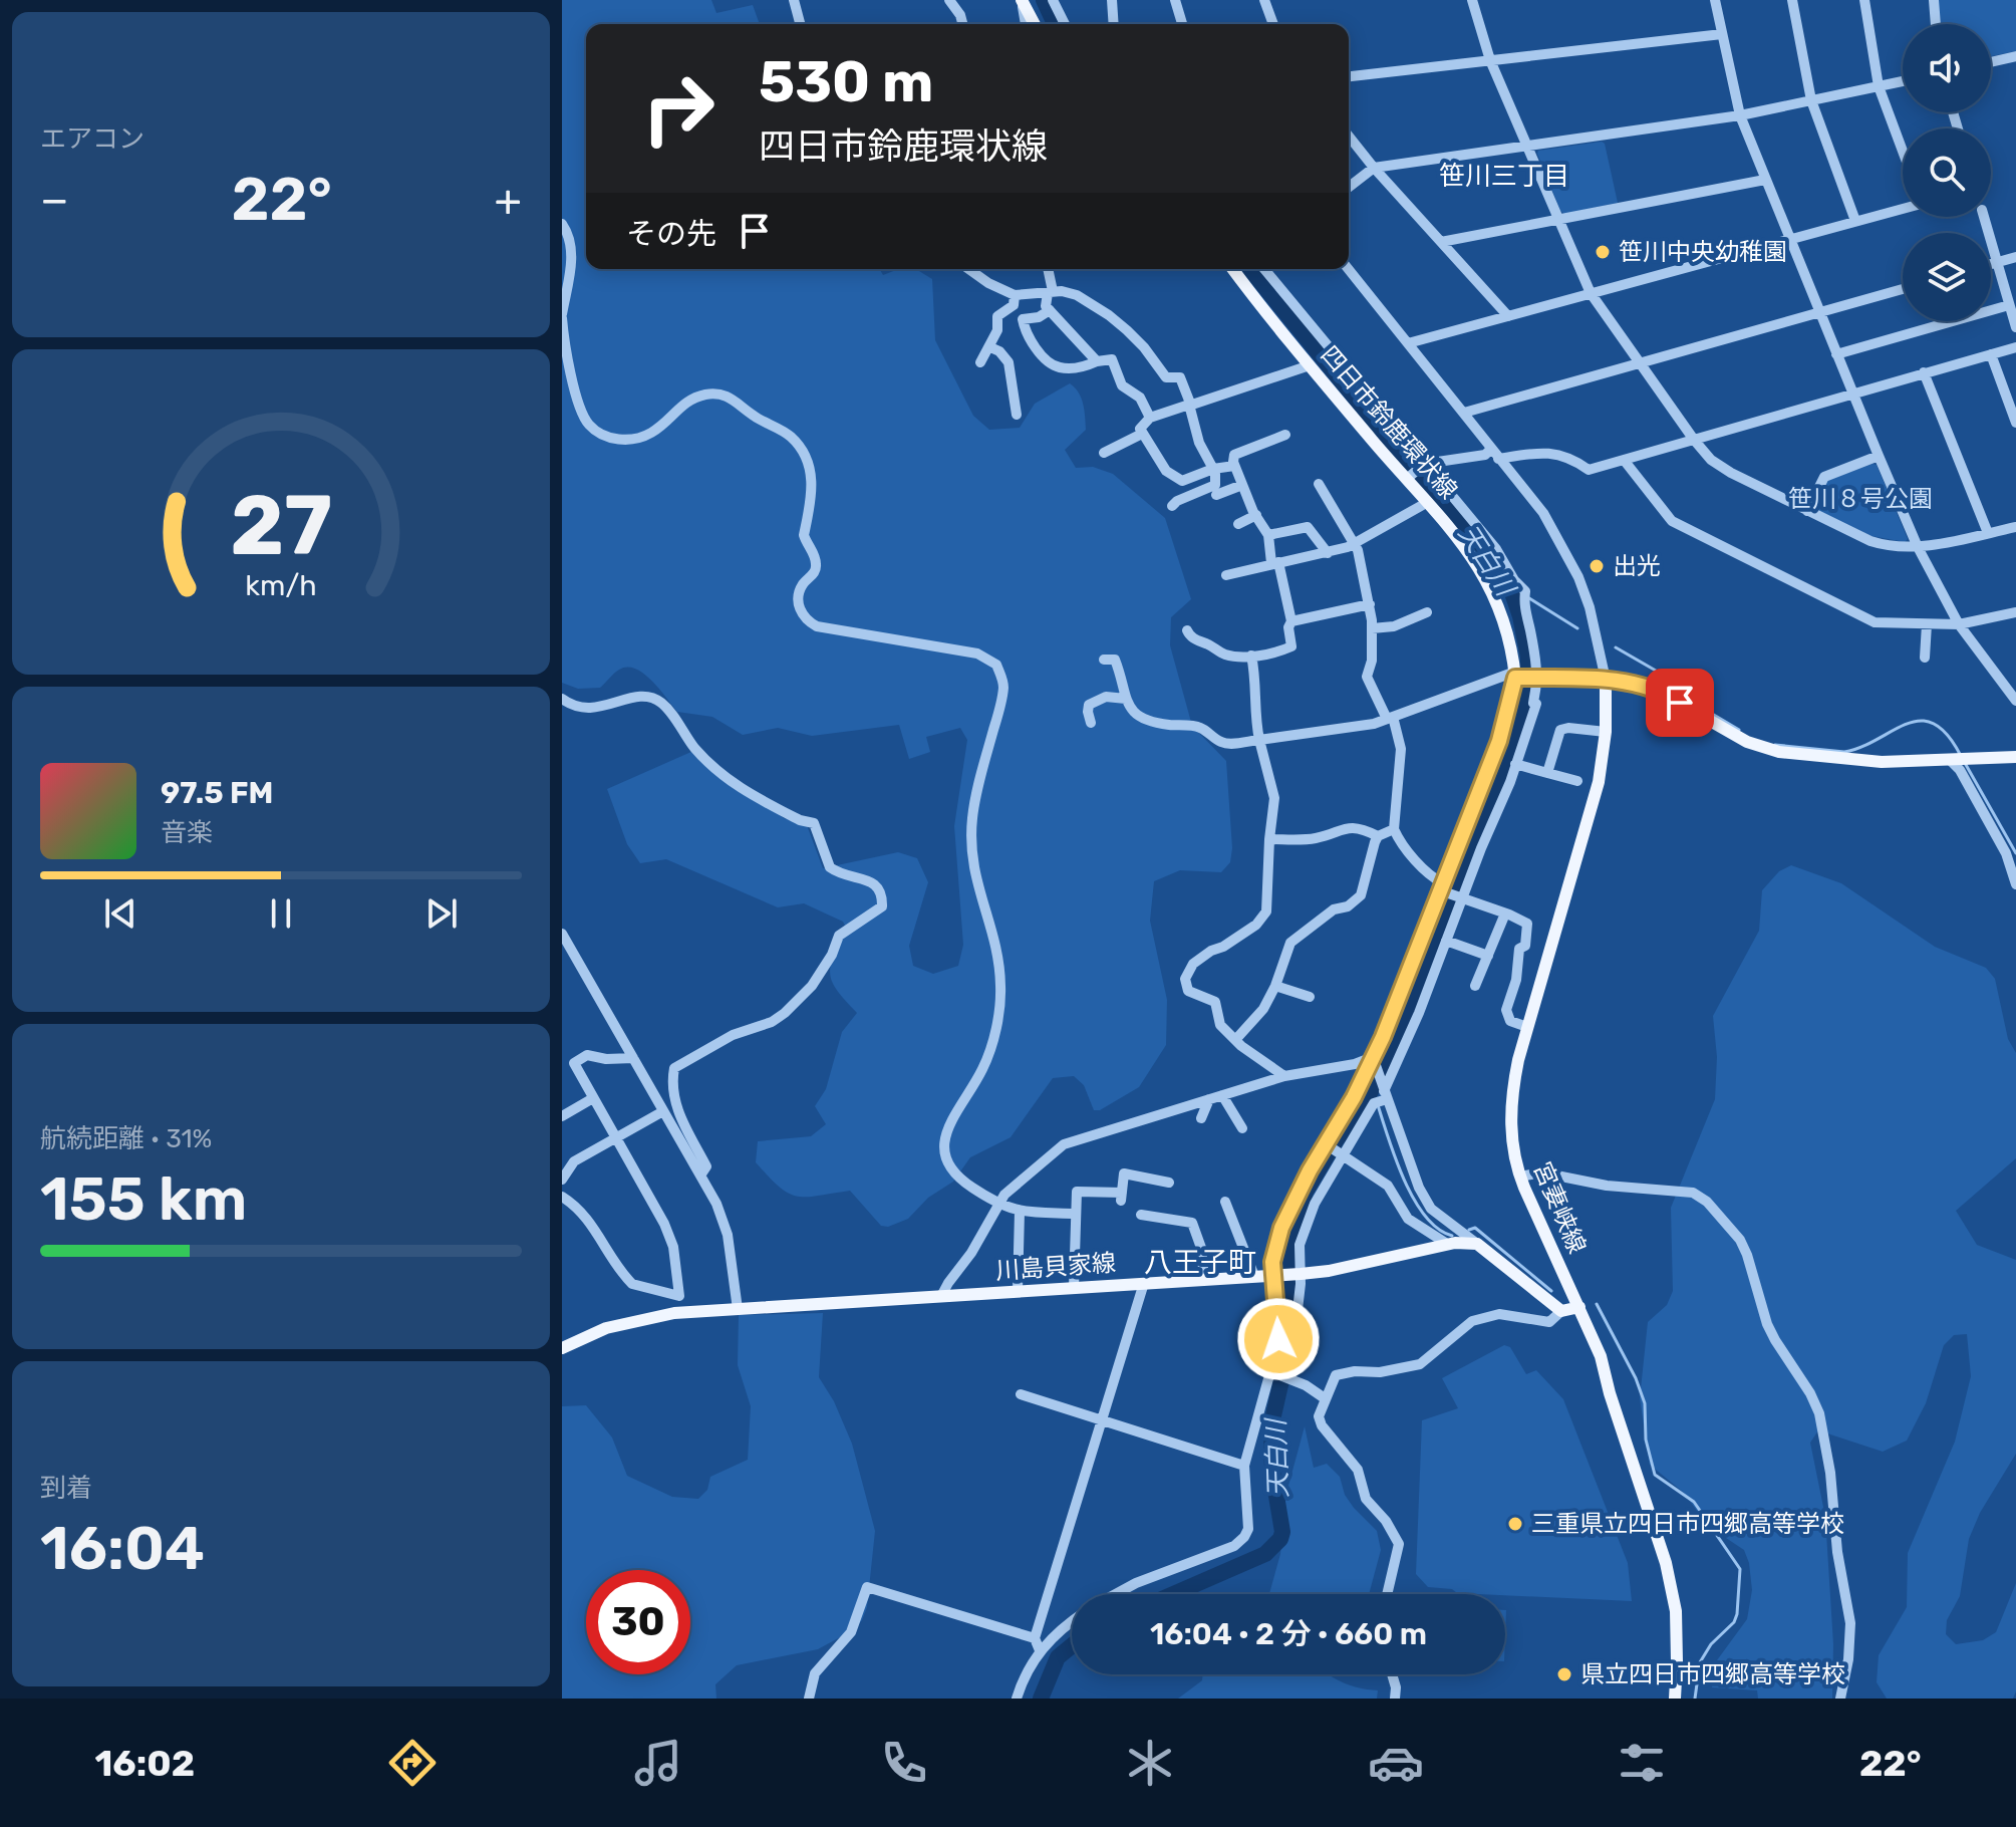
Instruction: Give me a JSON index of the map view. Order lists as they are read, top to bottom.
{
  "streets": {
    "main road": ["四日市鈴鹿環状線", "宮妻峡線", "川島貝家線"]
  },
  "districts": ["笹川三丁目", "八王子町"],
  "water": ["天白川"],
  "parks": ["笹川８号公園"],
  "places": [
    "笹川中央幼稚園",
    "出光",
    "三重県立四日市四郷高等学校",
    "県立四日市四郷高等学校"
  ],
  "page": {
    "tile": [
      "エアコン",
      ["航続距離 · 31%", "155 km"],
      ["到着", "16:04"]
    ],
    "turn": ["530 m", "四日市鈴鹿環状線"],
    "heat": ["−", "22°", "+"],
    "then": "その先",
    "song": ["97.5 FM", "音楽"],
    "limit": "30",
    "trip": "16:04 · 2 分 · 660 m",
    "tabs": ["16:02", "22°"],
    "gauge": ["27", "km/h"]
  }
}
